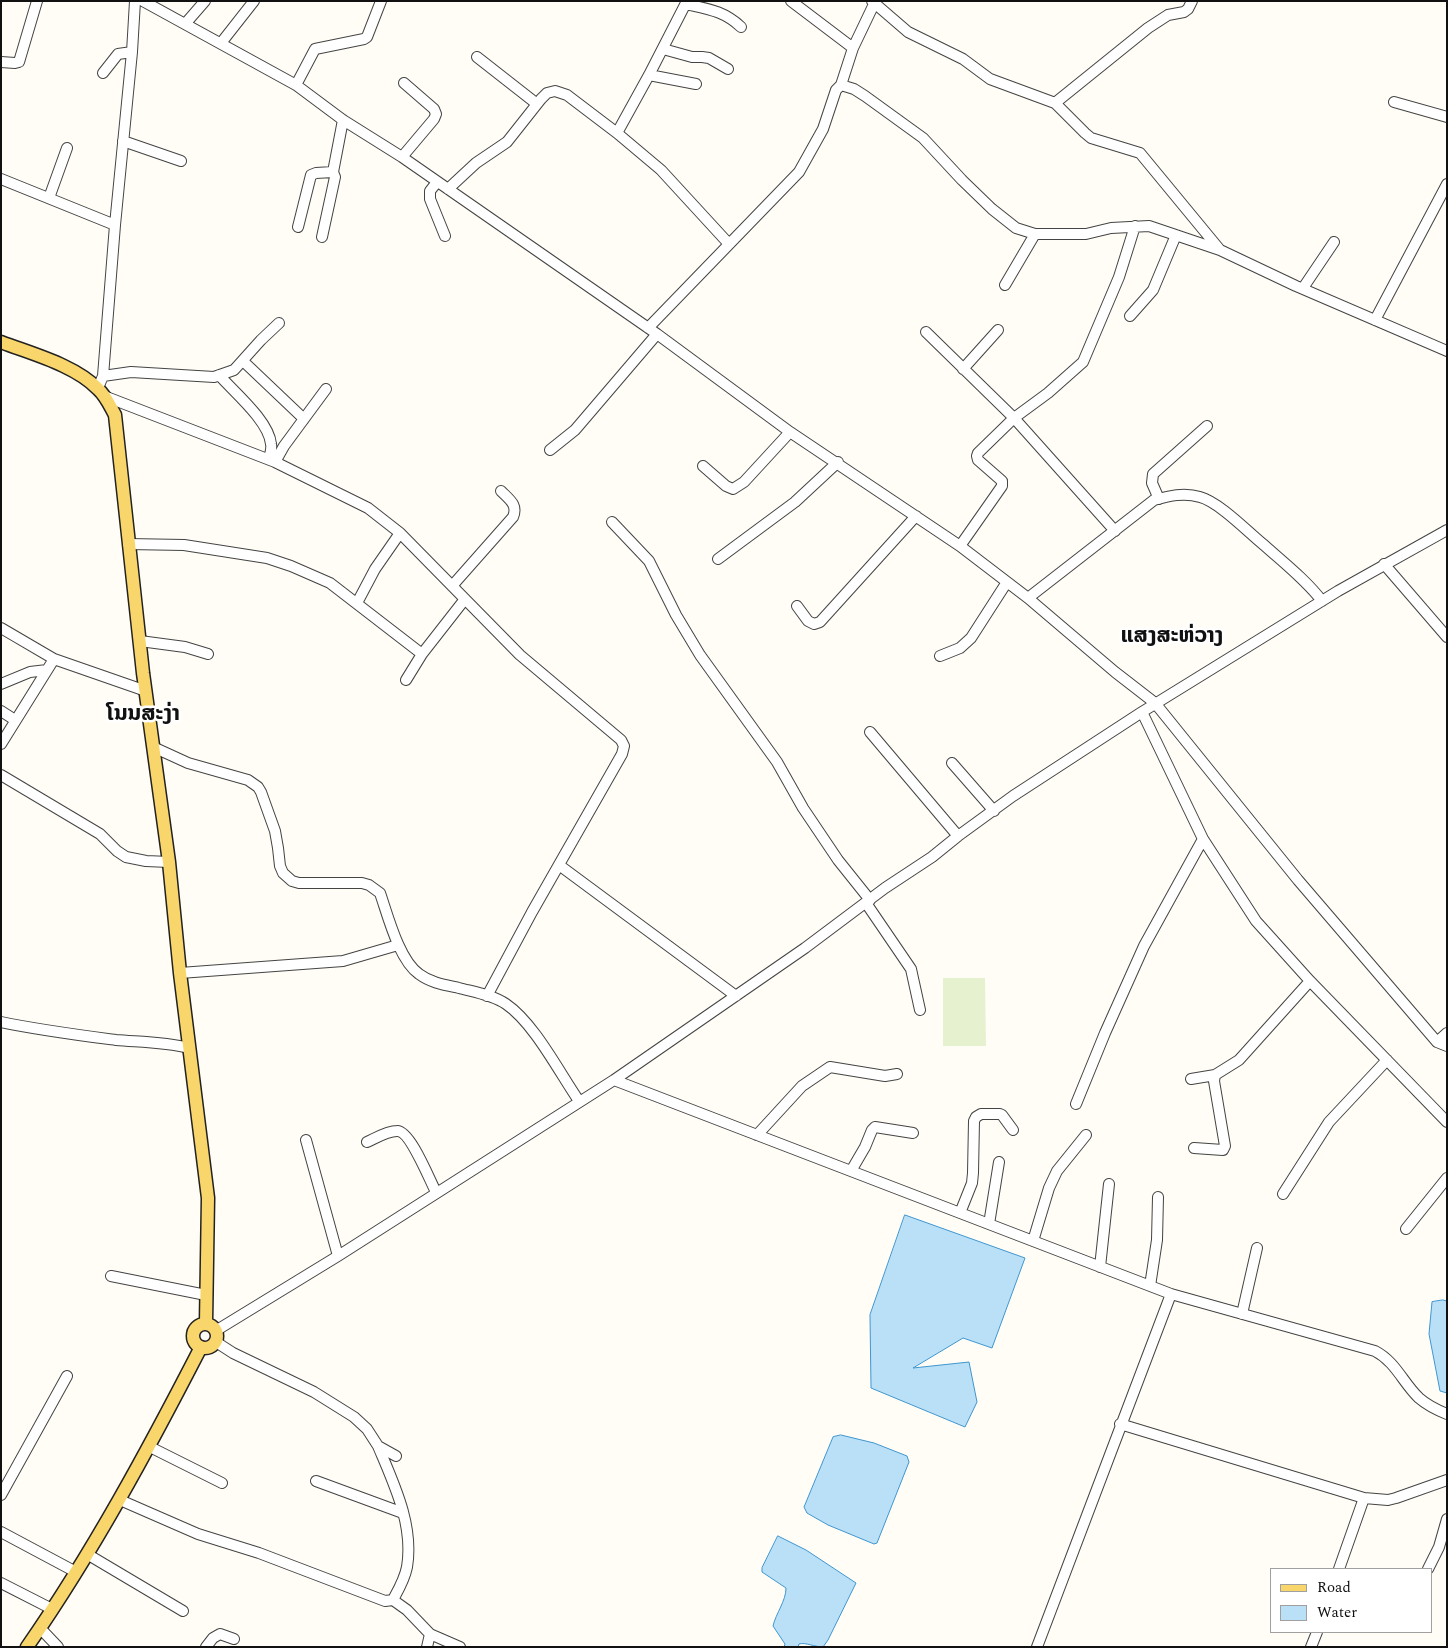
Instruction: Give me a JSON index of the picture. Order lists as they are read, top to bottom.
{
  "districts": ["ແສງສະຫ່ວາງ", "ໂນນສະງ່າ"],
  "legend": ["Road", "Water"]
}
